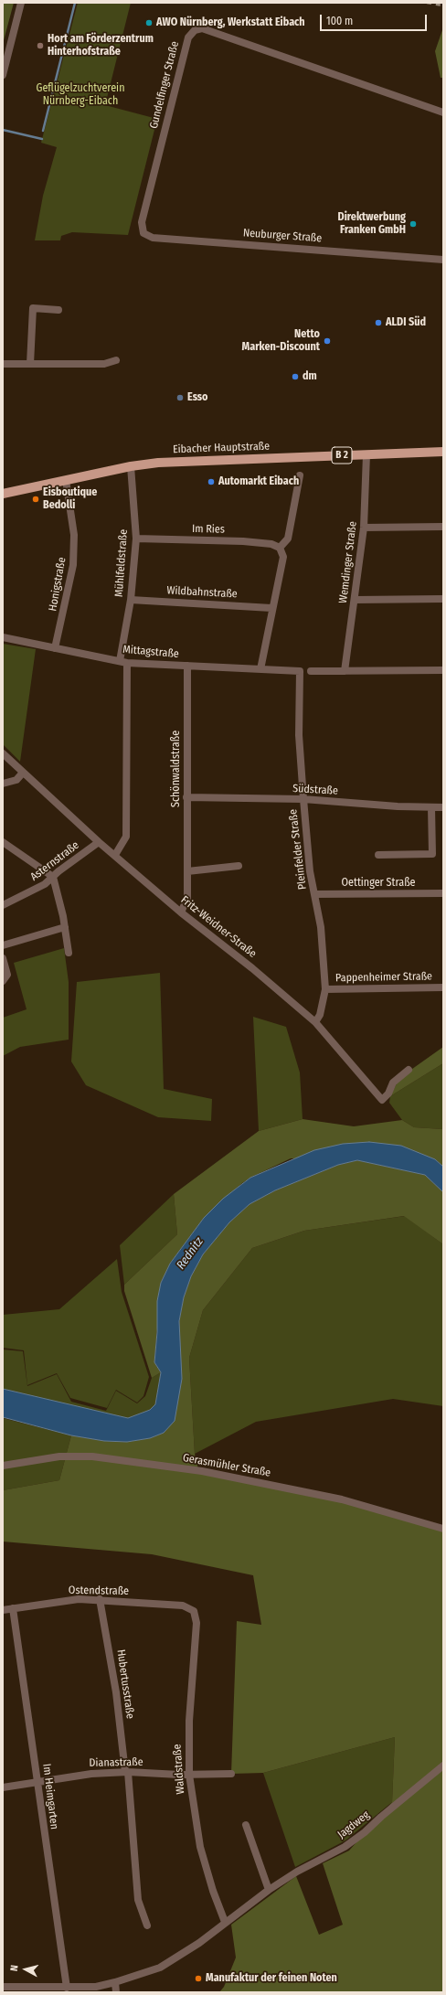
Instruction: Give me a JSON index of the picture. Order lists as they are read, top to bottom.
{
  "streets": {
    "main road": ["Eibacher Hauptstraße", "B 2"],
    "street": [
      "Gundelfinger Straße",
      "Neuburger Straße",
      "Im Ries",
      "Wemdinger Straße",
      "Mühlfeldstraße",
      "Honigstraße",
      "Wildbahnstraße",
      "Mittagstraße",
      "Schönwaldstraße",
      "Südstraße",
      "Pleinfelder Straße",
      "Asternstraße",
      "Oettinger Straße",
      "Fritz-Weidner-Straße",
      "Pappenheimer Straße",
      "Gerasmühler Straße",
      "Ostendstraße",
      "Hubertusstraße",
      "Dianastraße",
      "Waldstraße",
      "Im Heimgarten",
      "Jagdweg"
    ]
  },
  "crossings": [
    ["Gundelfinger Straße", "Neuburger Straße"],
    ["Eibacher Hauptstraße", "Wemdinger Straße"],
    ["Eibacher Hauptstraße", "Mühlfeldstraße"],
    ["Eibacher Hauptstraße", "Honigstraße"],
    ["Im Ries", "Mühlfeldstraße"],
    ["Mühlfeldstraße", "Wildbahnstraße"],
    ["Mühlfeldstraße", "Mittagstraße"],
    ["Mühlfeldstraße", "Fritz-Weidner-Straße"],
    ["Honigstraße", "Mittagstraße"],
    ["Mittagstraße", "Schönwaldstraße"],
    ["Mittagstraße", "Pleinfelder Straße"],
    ["Schönwaldstraße", "Südstraße"],
    ["Schönwaldstraße", "Fritz-Weidner-Straße"],
    ["Südstraße", "Pleinfelder Straße"],
    ["Pleinfelder Straße", "Oettinger Straße"],
    ["Pleinfelder Straße", "Fritz-Weidner-Straße"],
    ["Pleinfelder Straße", "Pappenheimer Straße"],
    ["Asternstraße", "Fritz-Weidner-Straße"],
    ["Ostendstraße", "Hubertusstraße"],
    ["Ostendstraße", "Waldstraße"],
    ["Ostendstraße", "Im Heimgarten"],
    ["Hubertusstraße", "Dianastraße"],
    ["Dianastraße", "Waldstraße"],
    ["Dianastraße", "Im Heimgarten"],
    ["Waldstraße", "Jagdweg"],
    ["Im Heimgarten", "Jagdweg"]
  ],
  "water": ["Rednitz"],
  "parks": ["Geflügelzuchtverein Nürnberg-Eibach"],
  "places": [
    "AWO Nürnberg, Werkstatt Eibach",
    "Hort am Förderzentrum Hinterhofstraße",
    "Direktwerbung Franken GmbH",
    "ALDI Süd",
    "Netto Marken-Discount",
    "dm",
    "Esso",
    "Automarkt Eibach",
    "Eisboutique Bedolli",
    "Manufaktur der feinen Noten"
  ],
  "scale_bar": "100 m",
  "north": "left"
}
